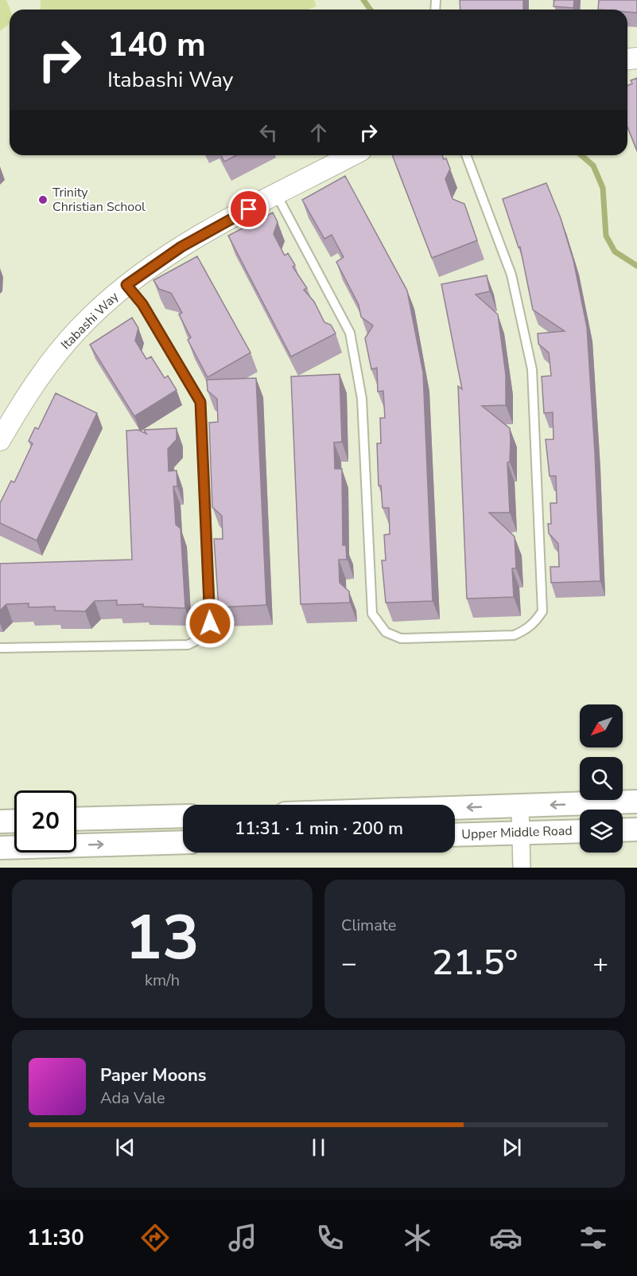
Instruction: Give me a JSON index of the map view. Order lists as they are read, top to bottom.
{
  "streets": {
    "main road": ["Upper Middle Road"],
    "street": ["Itabashi Way"]
  },
  "places": ["Trinity Christian School"],
  "north": "bottom left",
  "page": {
    "turn": ["140 m", "Itabashi Way"],
    "limit": "20",
    "trip": "11:31 · 1 min · 200 m",
    "tile": [
      ["13", "km/h"],
      "Climate"
    ],
    "heat": ["−", "21.5°", "+"],
    "song": ["Paper Moons", "Ada Vale"],
    "tabs": "11:30"
  }
}
